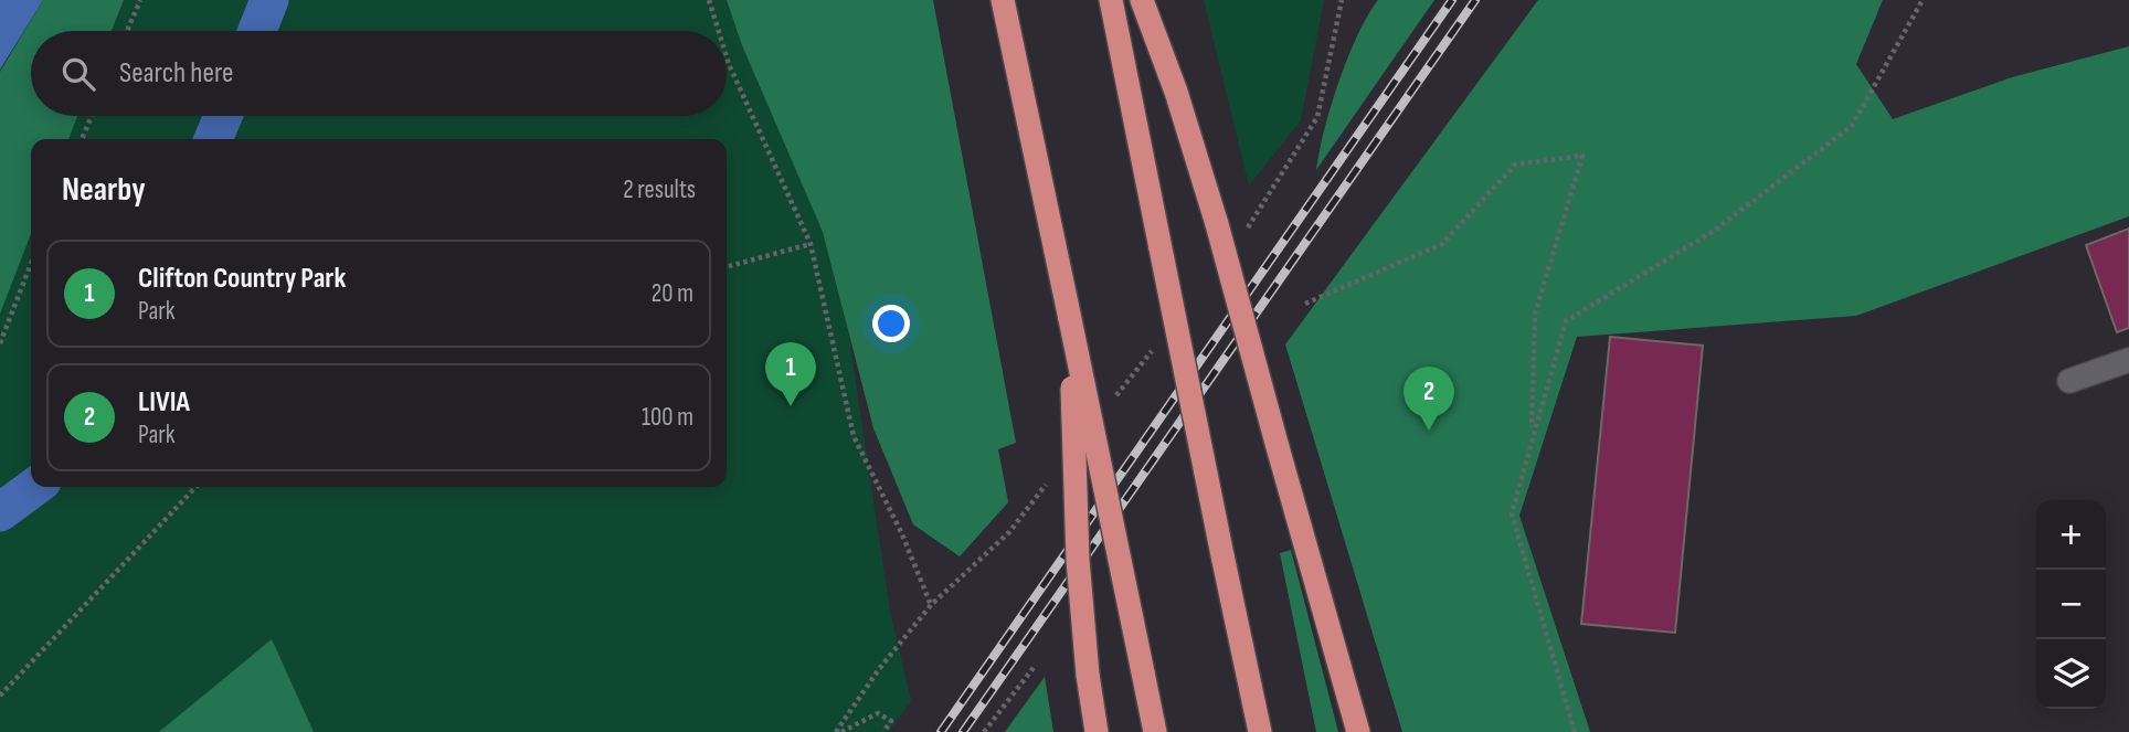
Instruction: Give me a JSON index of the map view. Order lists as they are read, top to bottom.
{
  "page": {
    "search": "Search here",
    "heading": ["Nearby", "2 results"],
    "list": [
      {
        "mark": "1",
        "name": "Clifton Country Park",
        "note": "Park",
        "value": "20 m"
      },
      {
        "mark": "2",
        "name": "LIVIA",
        "note": "Park",
        "value": "100 m"
      }
    ],
    "pins": ["1", "2"],
    "map_buttons": ["+", "−"]
  }
}
